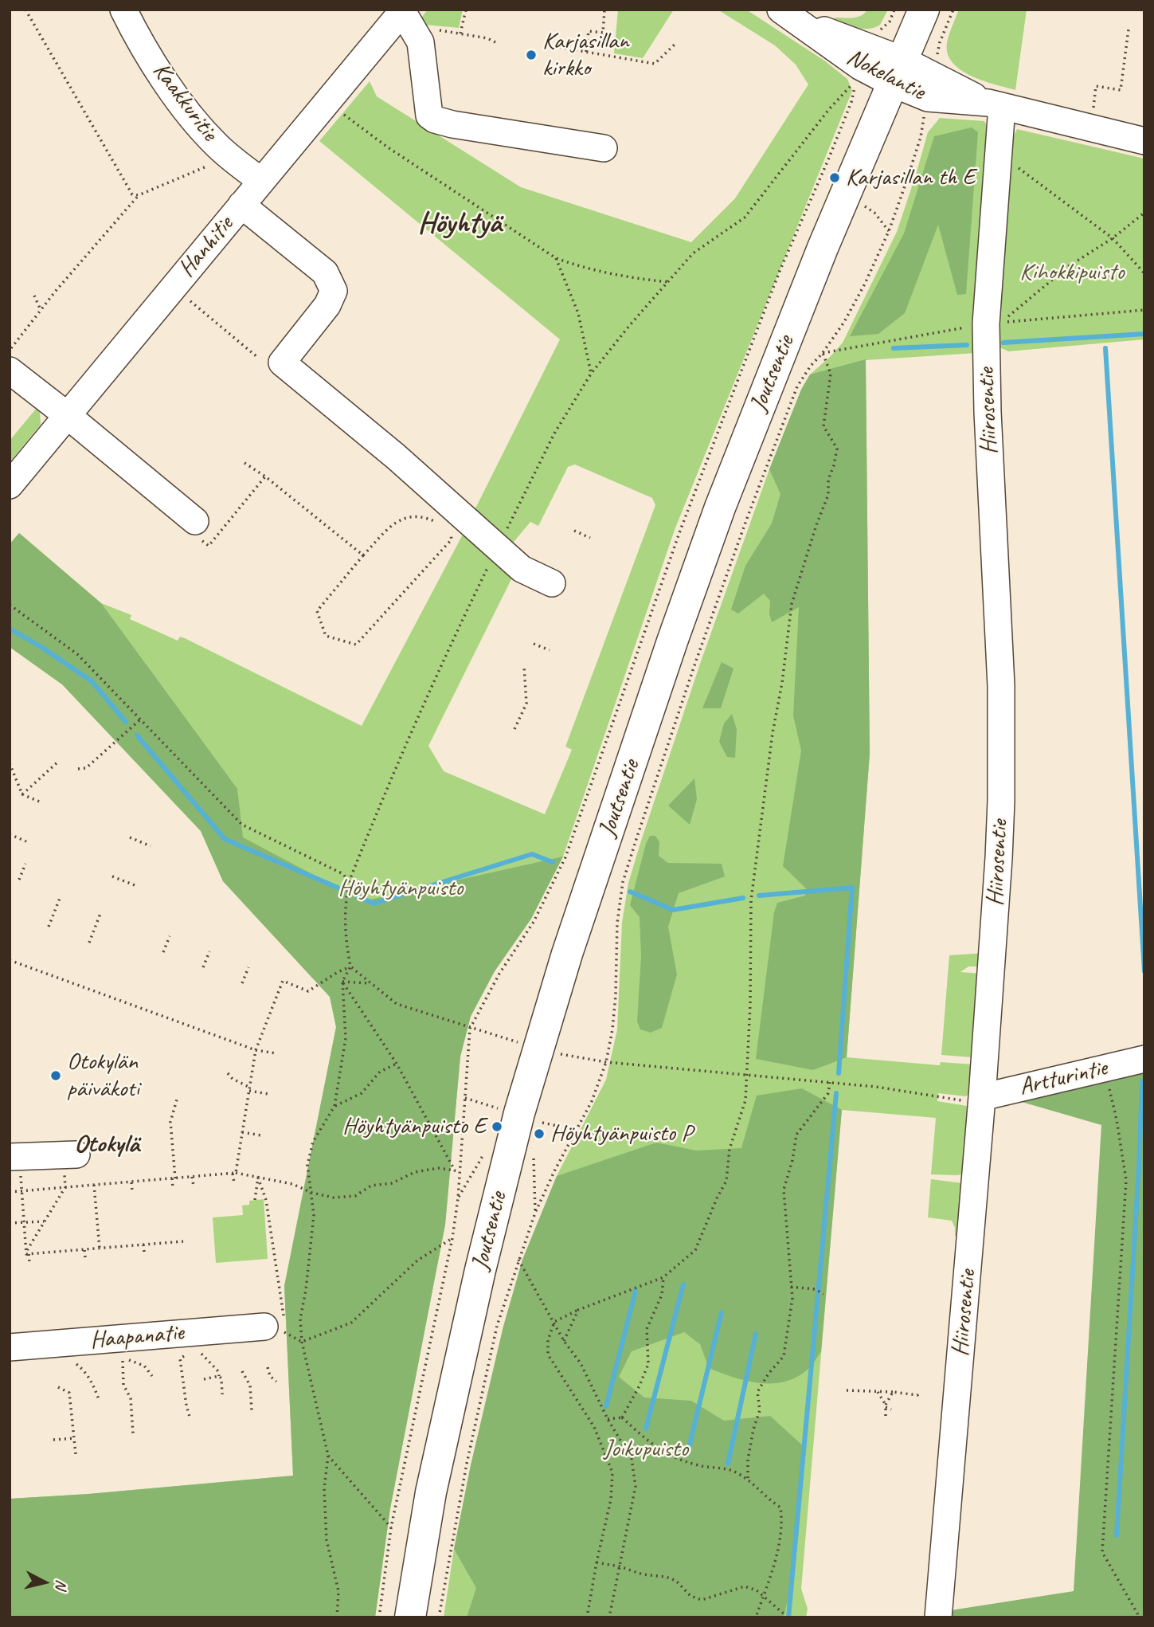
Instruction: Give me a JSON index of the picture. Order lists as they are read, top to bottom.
{
  "streets": {
    "main road": ["Joutsentie"],
    "street": [
      "Nokelantie",
      "Kaakkuritie",
      "Hanhitie",
      "Hiirosentie",
      "Artturintie",
      "Haapanatie"
    ]
  },
  "crossings": [
    ["Nokelantie", "Joutsentie"],
    ["Nokelantie", "Hiirosentie"],
    ["Kaakkuritie", "Hanhitie"],
    ["Hiirosentie", "Artturintie"]
  ],
  "districts": ["Höyhtyä", "Otokylä"],
  "parks": ["Kihokkipuisto", "Höyhtyänpuisto", "Joikupuisto"],
  "places": [
    "Karjasillan kirkko",
    "Karjasillan th E",
    "Otokylän päiväkoti",
    "Höyhtyänpuisto E",
    "Höyhtyänpuisto P"
  ],
  "north": "right"
}
